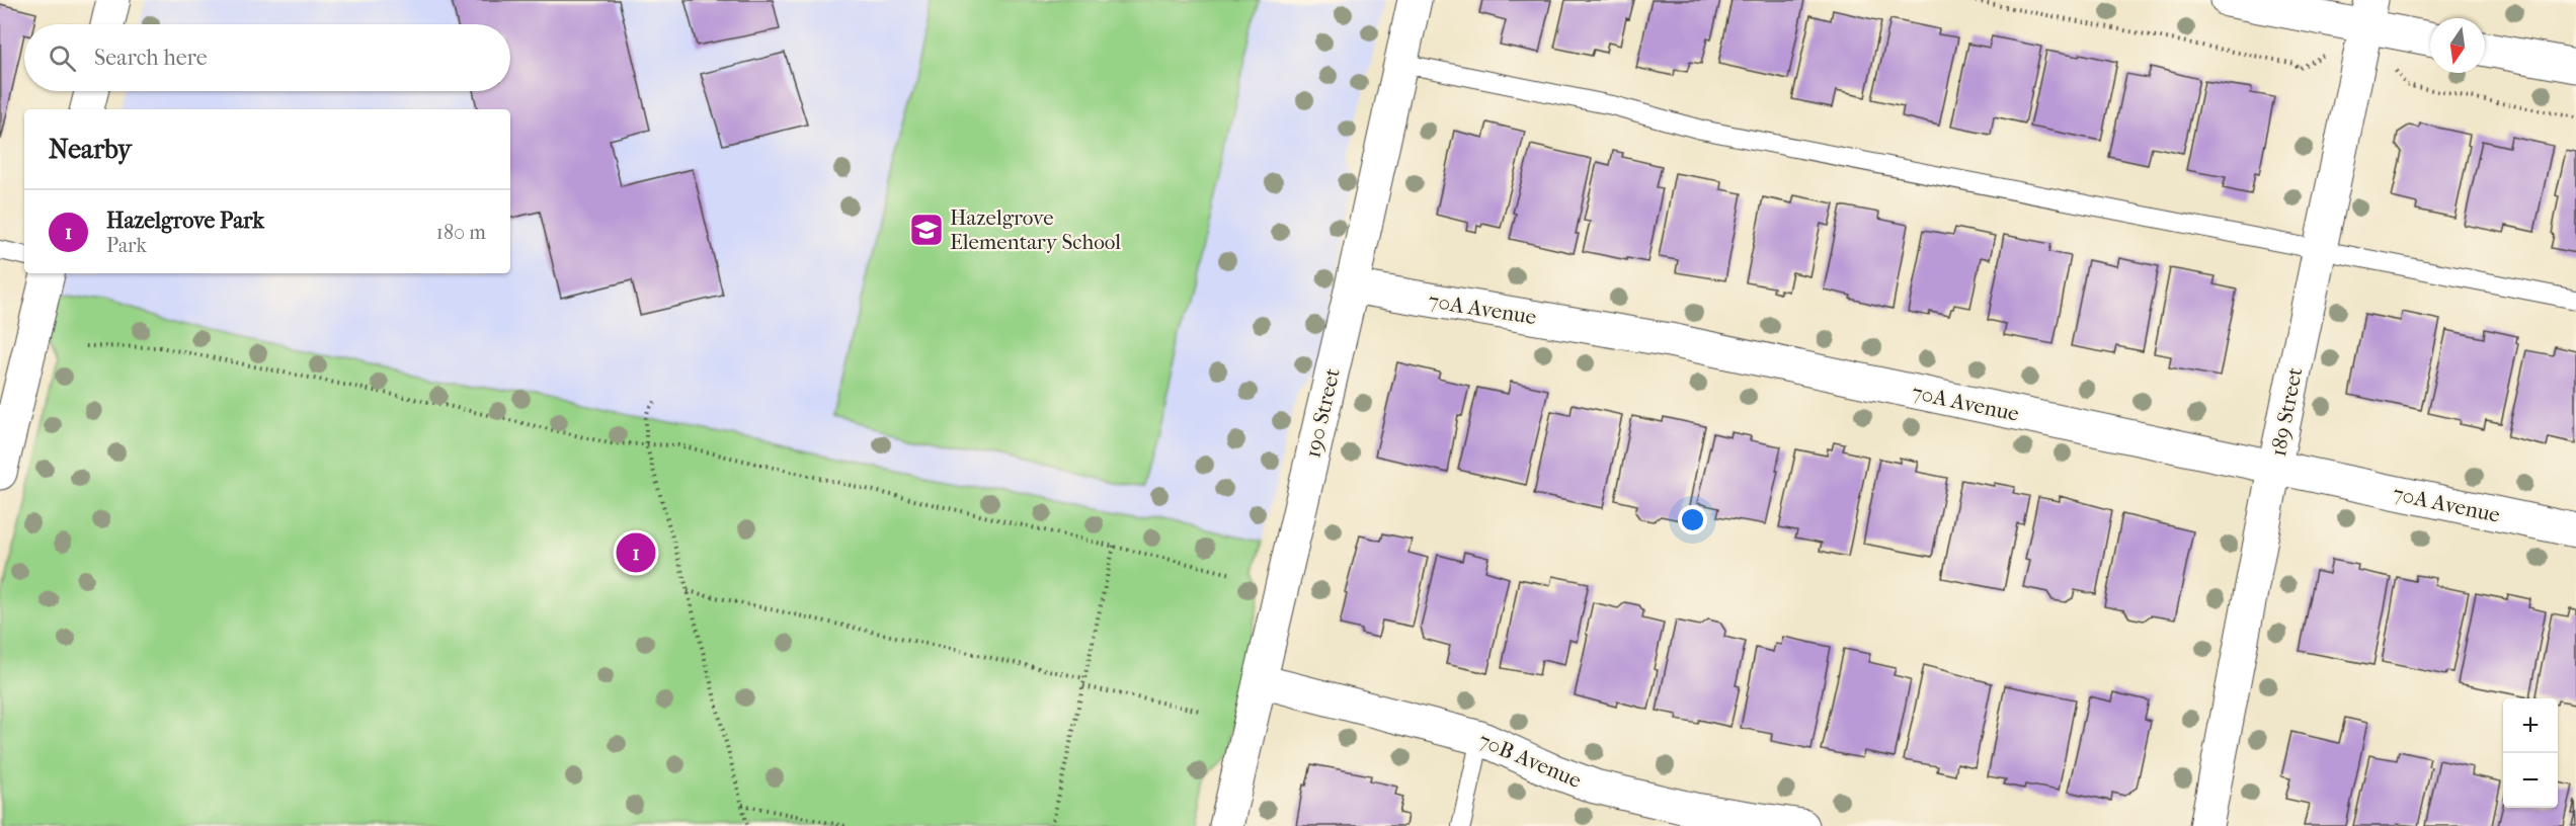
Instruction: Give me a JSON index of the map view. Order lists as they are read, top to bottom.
{
  "streets": {
    "street": [
      "70A Avenue",
      "189 Street",
      "190 Street",
      "70B Avenue"
    ]
  },
  "crossings": [
    ["70A Avenue", "189 Street"],
    ["70A Avenue", "190 Street"],
    ["190 Street", "70B Avenue"]
  ],
  "places": {
    "school or university": ["Hazelgrove Elementary School"]
  },
  "north": "bottom",
  "page": {
    "search": "Search here",
    "heading": "Nearby",
    "list": [
      {
        "mark": "1",
        "name": "Hazelgrove Park",
        "note": "Park",
        "value": "180 m"
      }
    ],
    "pins": "1",
    "map_buttons": ["+", "−"]
  }
}
